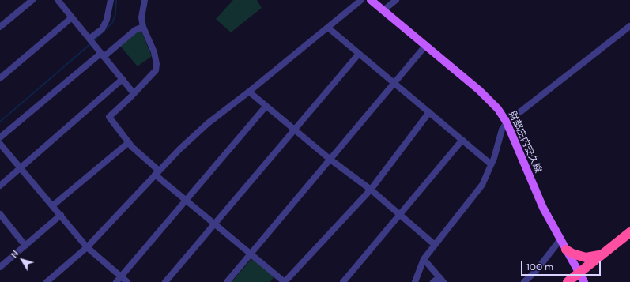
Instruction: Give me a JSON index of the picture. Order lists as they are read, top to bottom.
{
  "streets": {
    "main road": ["財部庄内安久線"]
  },
  "scale_bar": "100 m",
  "north": "top left"
}
